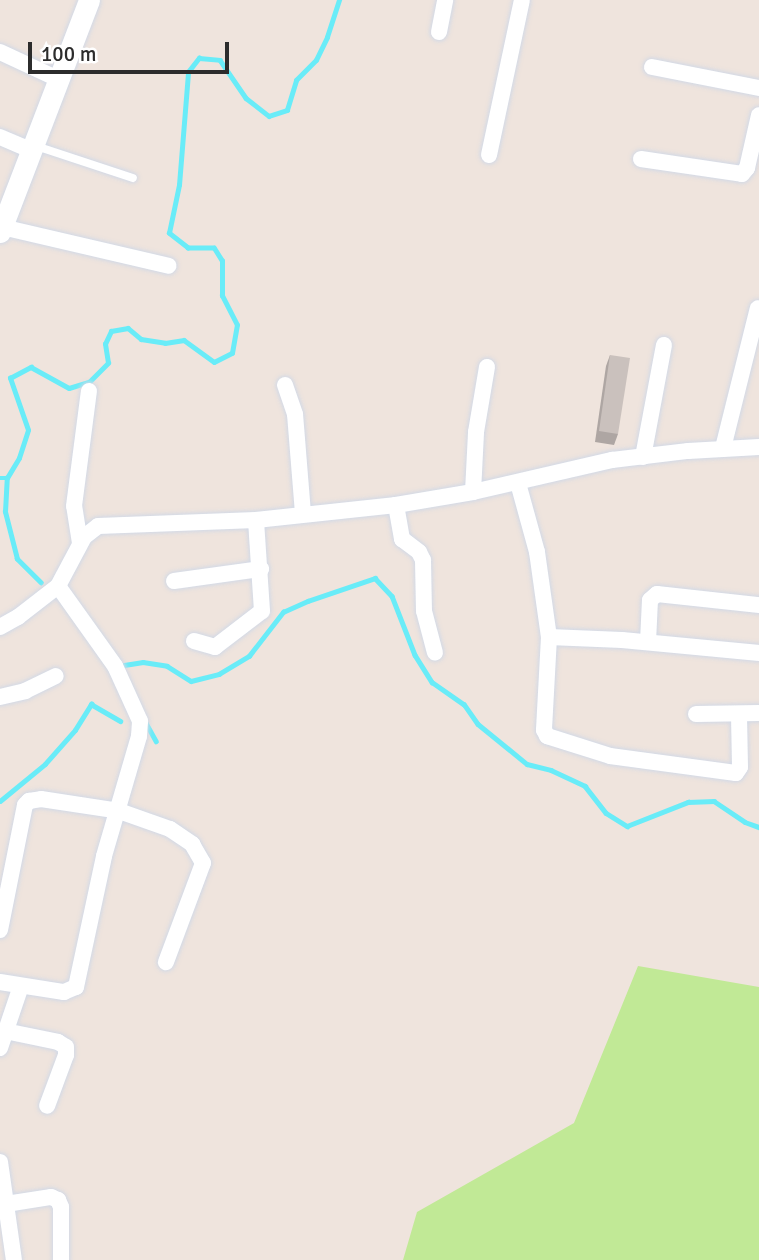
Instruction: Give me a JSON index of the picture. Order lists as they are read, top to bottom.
{
  "scale_bar": "100 m"
}
